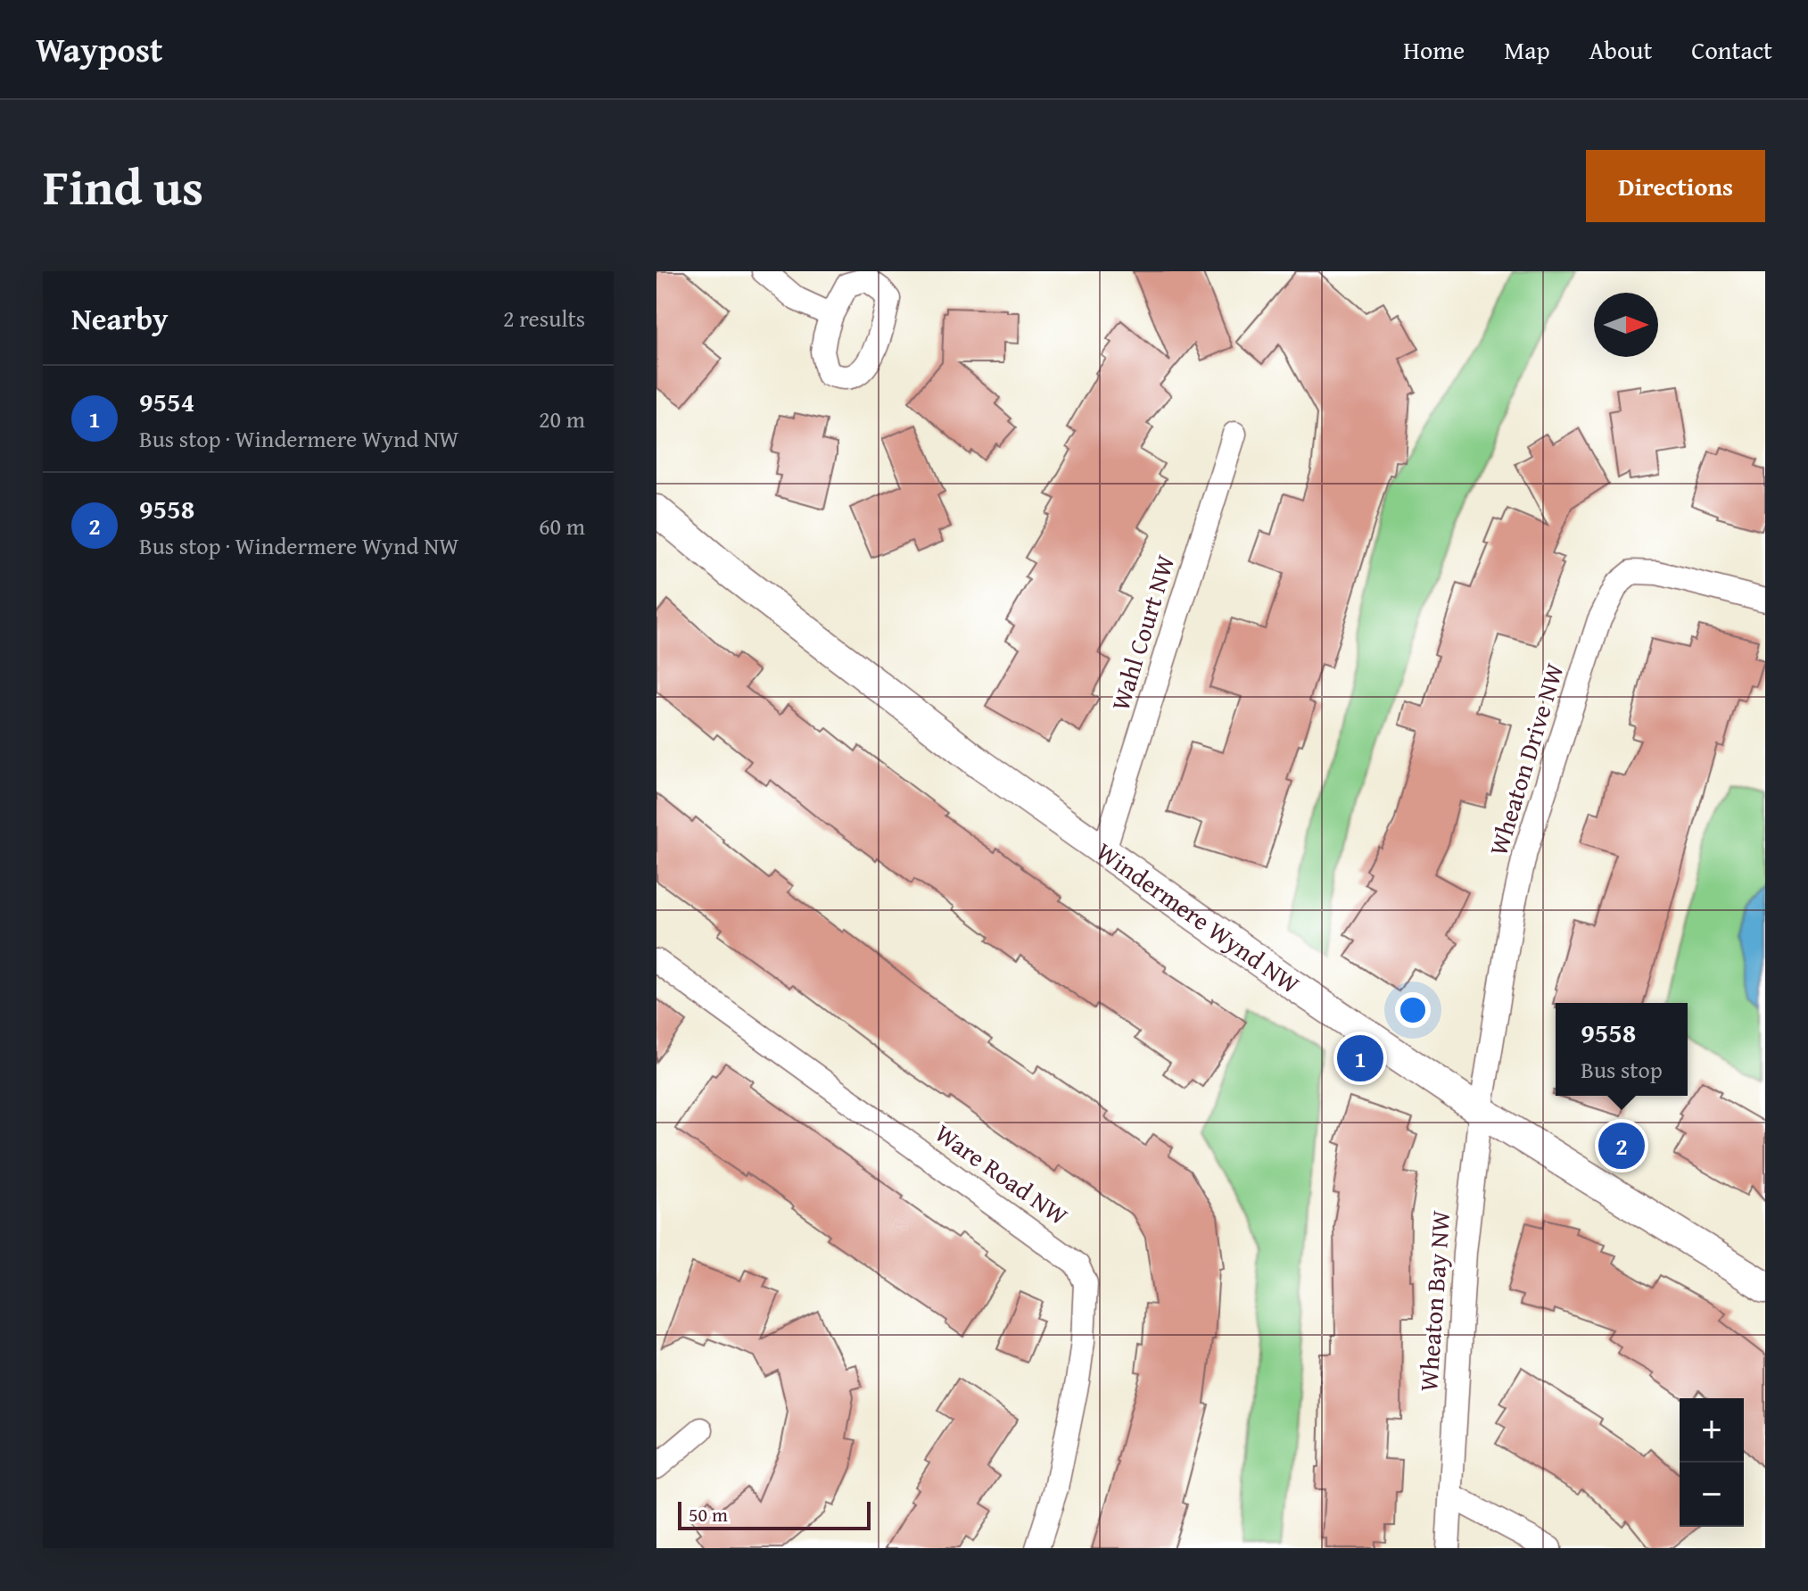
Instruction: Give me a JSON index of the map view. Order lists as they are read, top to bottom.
{
  "streets": {
    "street": [
      "Wahl Court NW",
      "Wheaton Drive NW",
      "Windermere Wynd NW",
      "Ware Road NW",
      "Wheaton Bay NW"
    ]
  },
  "crossings": [
    ["Wahl Court NW", "Windermere Wynd NW"],
    ["Wheaton Drive NW", "Windermere Wynd NW"],
    ["Wheaton Drive NW", "Wheaton Bay NW"],
    ["Windermere Wynd NW", "Wheaton Bay NW"]
  ],
  "scale_bar": "50 m",
  "north": "right",
  "page": {
    "header": "Waypost",
    "nav": [
      "Home",
      "Map",
      "About",
      "Contact"
    ],
    "title": "Find us",
    "buttons": "Directions",
    "heading": ["Nearby", "2 results"],
    "list": [
      {
        "mark": "1",
        "name": "9554",
        "note": "Bus stop · Windermere Wynd NW",
        "value": "20 m"
      },
      {
        "mark": "2",
        "name": "9558",
        "note": "Bus stop · Windermere Wynd NW",
        "value": "60 m"
      }
    ],
    "popup": ["9558", "Bus stop"],
    "pins": ["1", "2"],
    "map_buttons": ["+", "−"],
    "scale": "50 m"
  }
}
